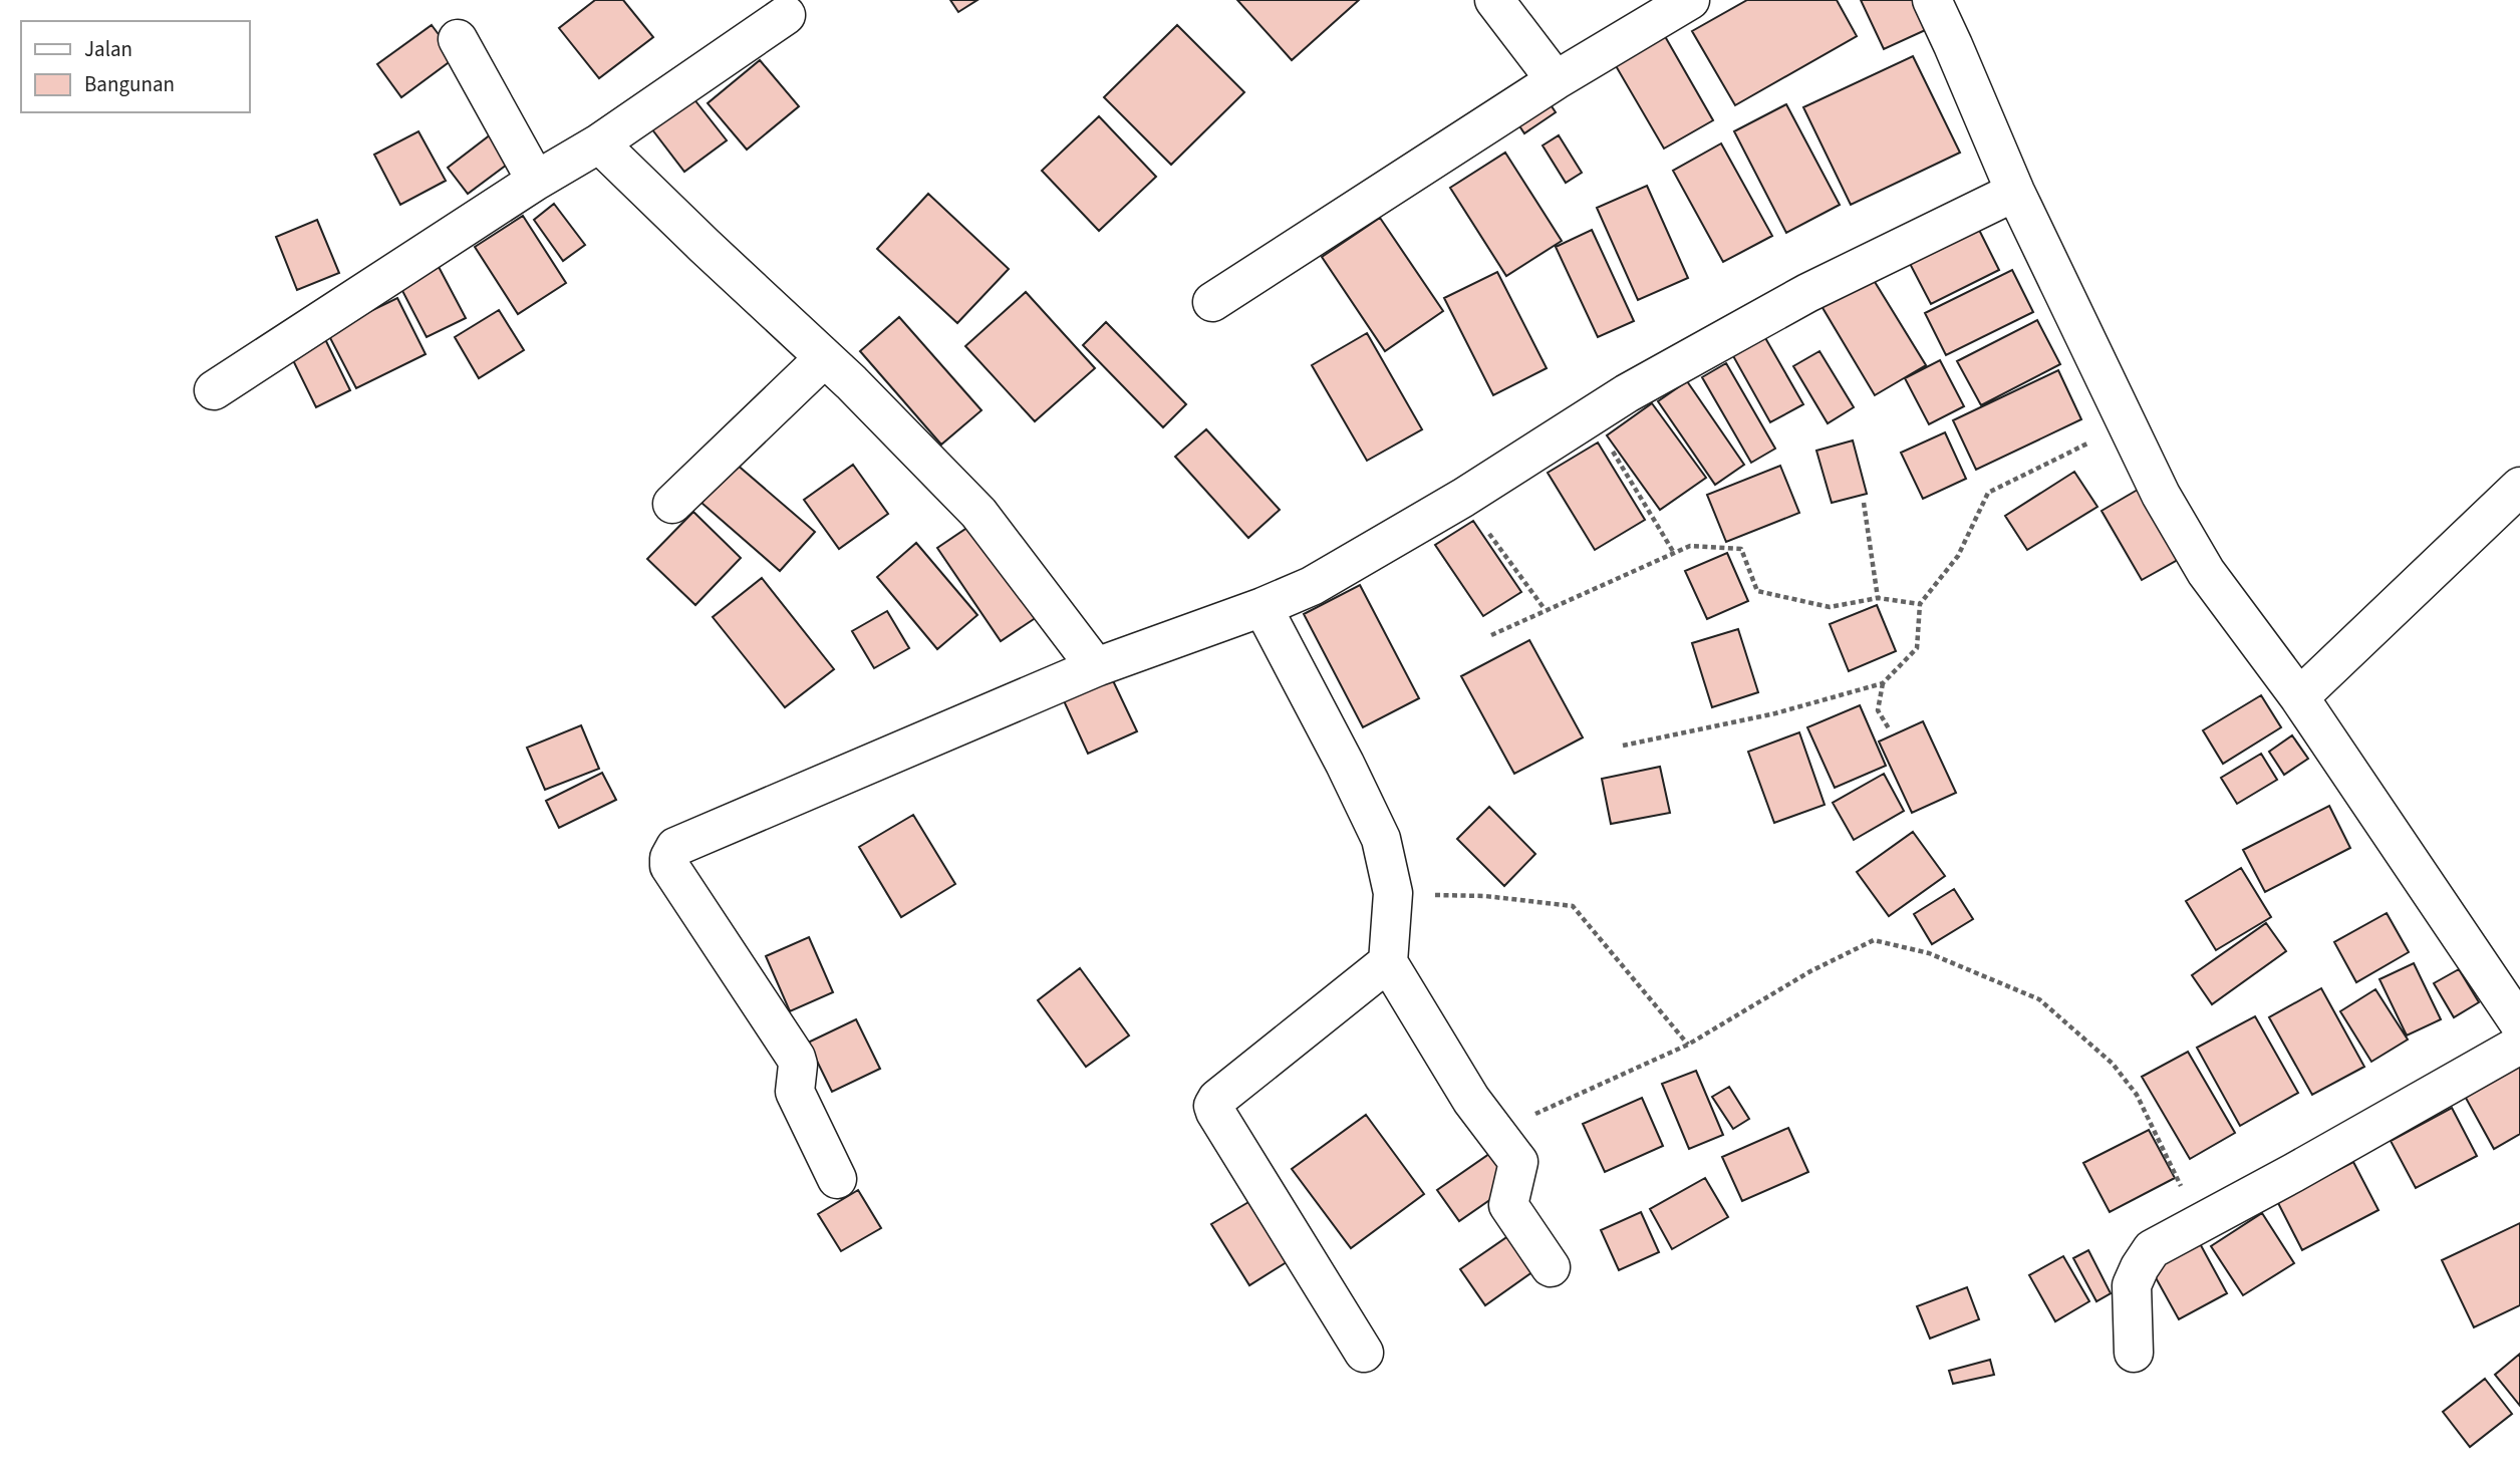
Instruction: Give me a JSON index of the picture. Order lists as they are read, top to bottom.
{
  "legend": ["Jalan", "Bangunan"]
}
